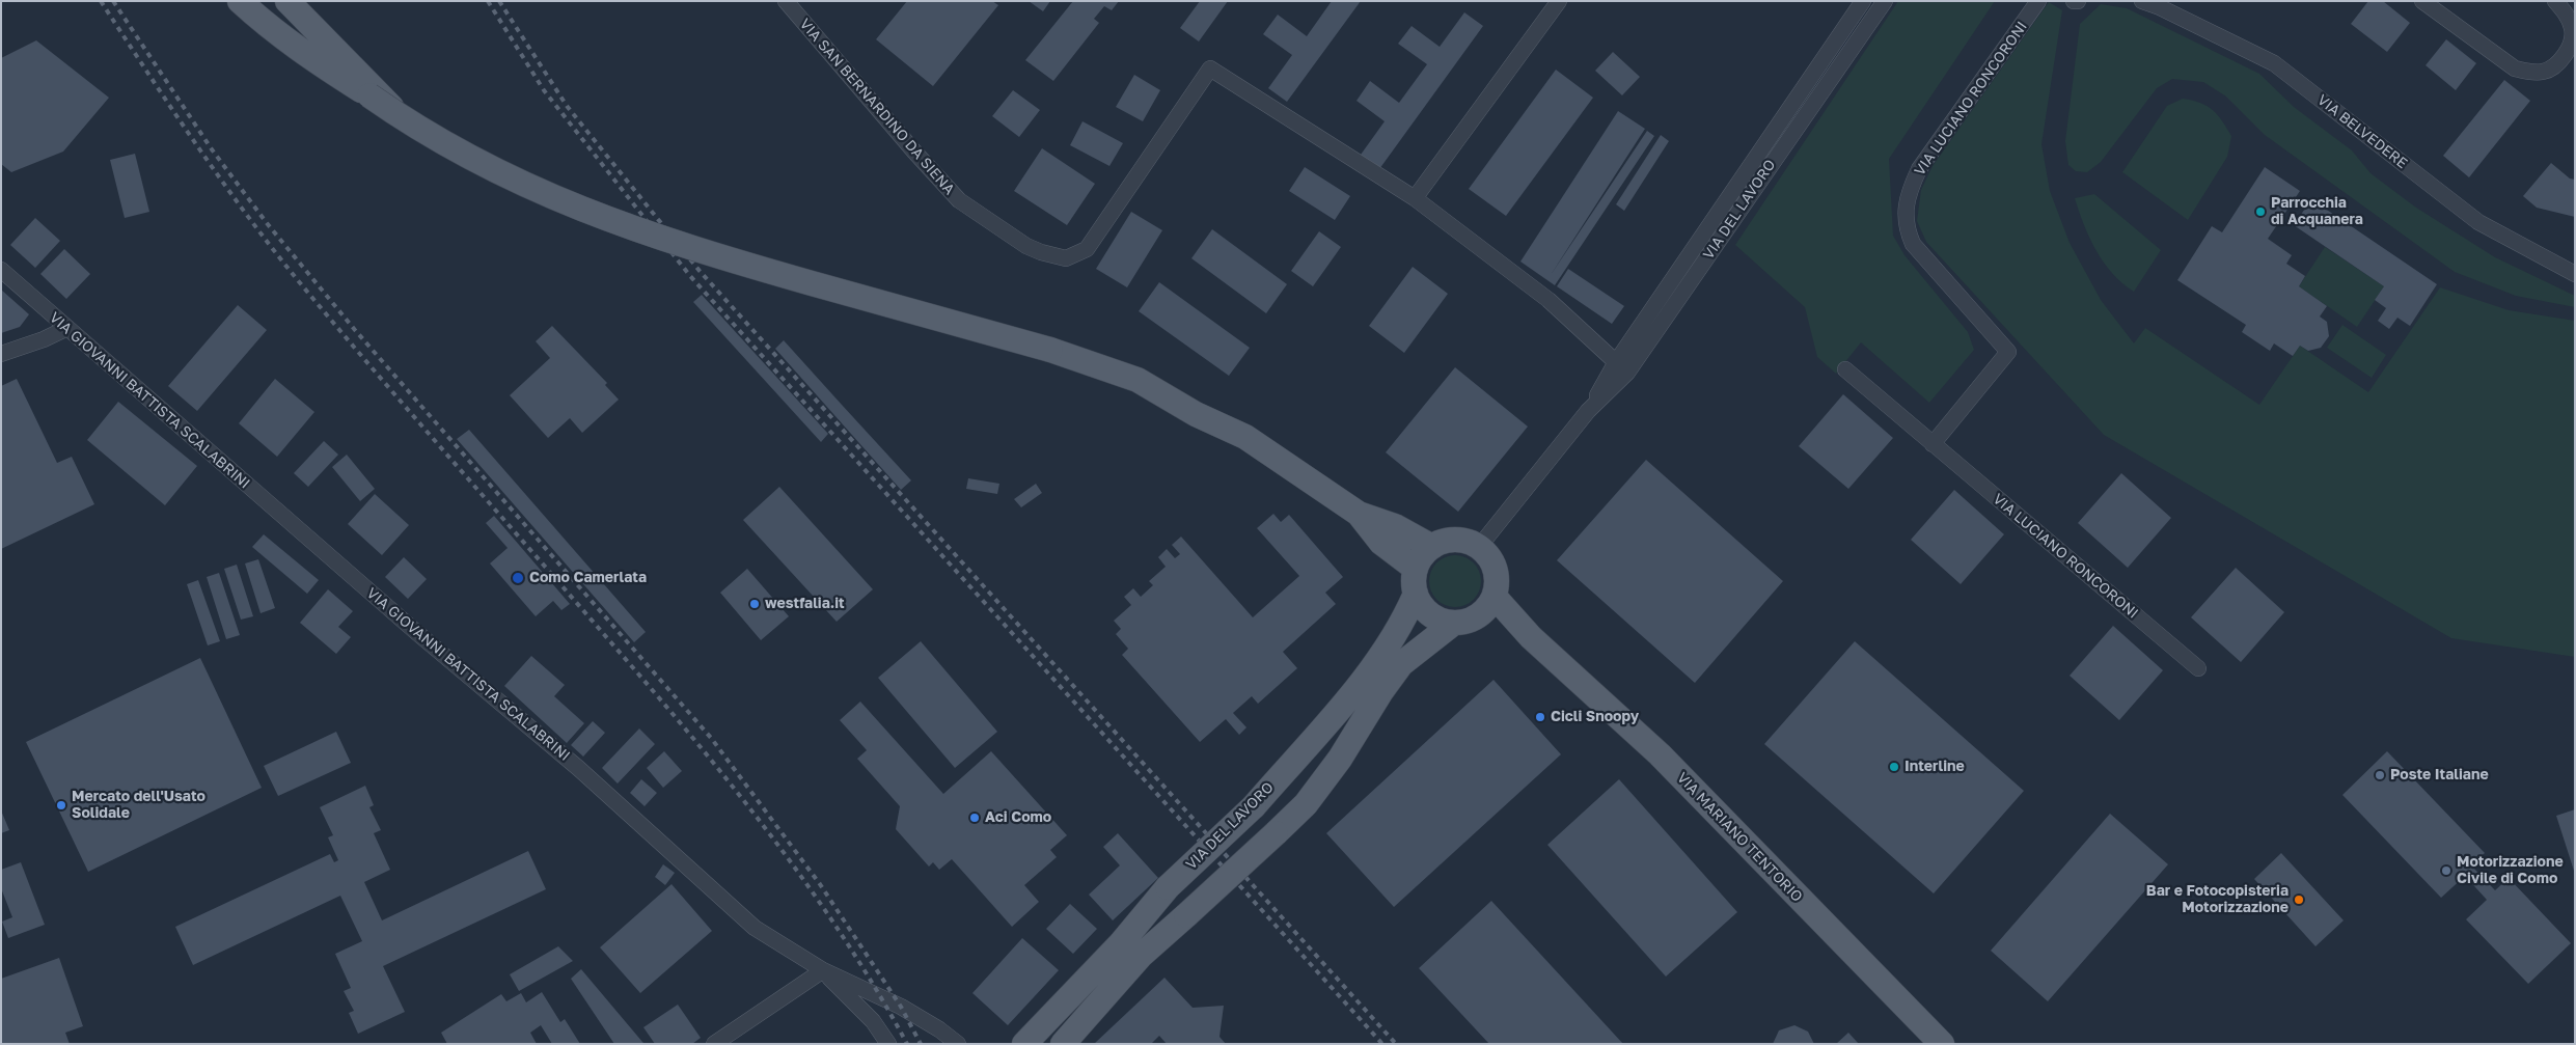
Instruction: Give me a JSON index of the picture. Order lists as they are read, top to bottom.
{
  "streets": {
    "main road": ["VIA DEL LAVORO", "VIA MARIANO TENTORIO"],
    "street": [
      "VIA LUCIANO RONCORONI",
      "VIA SAN BERNARDINO DA SIENA",
      "VIA BELVEDERE",
      "VIA GIOVANNI BATTISTA SCALABRINI"
    ]
  },
  "crossings": [
    ["VIA SAN BERNARDINO DA SIENA", "VIA DEL LAVORO"]
  ],
  "places": [
    "Parrocchia di Acquanera",
    "Como Camerlata",
    "westfalia.it",
    "Cicli Snoopy",
    "Interline",
    "Poste Italiane",
    "Mercato dell'Usato Solidale",
    "Aci Como",
    "Motorizzazione Civile di Como",
    "Bar e Fotocopisteria Motorizzazione"
  ]
}
